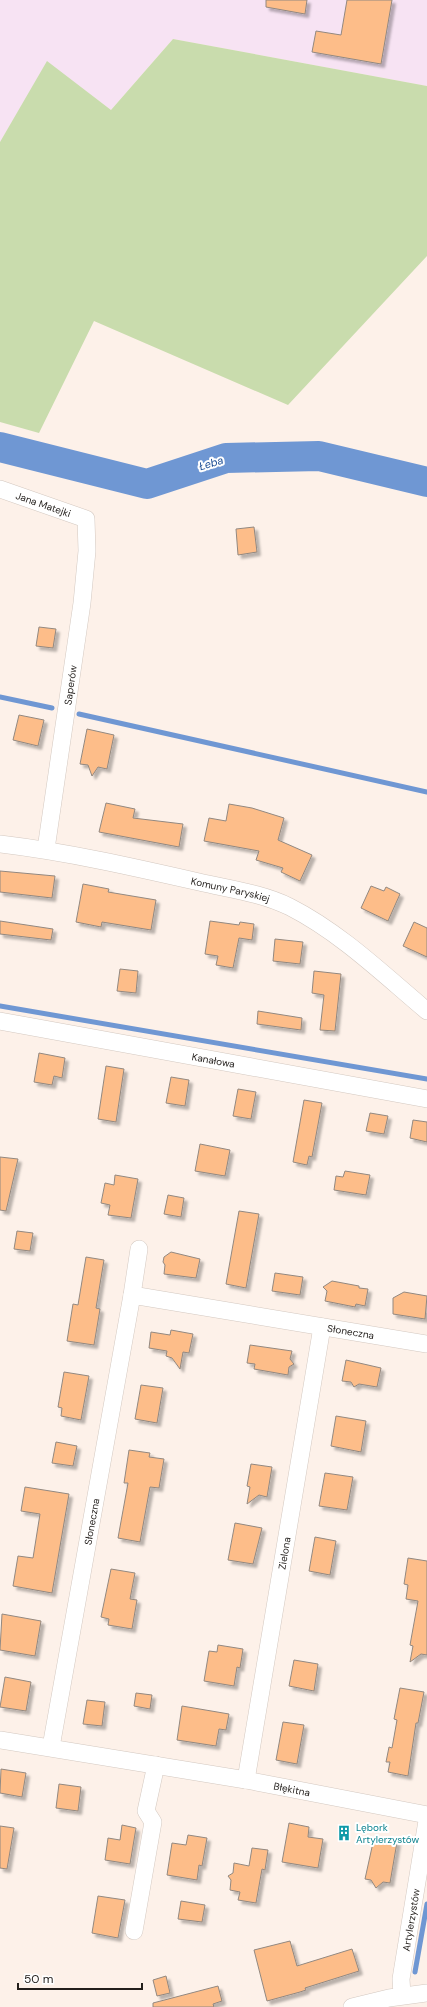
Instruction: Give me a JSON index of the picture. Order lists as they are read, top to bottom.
{
  "streets": {
    "street": [
      "Jana Matejki",
      "Saperów",
      "Komuny Paryskiej",
      "Kanałowa",
      "Słoneczna",
      "Zielona",
      "Błękitna",
      "Artylerzystów"
    ]
  },
  "crossings": [
    ["Jana Matejki", "Saperów"],
    ["Saperów", "Komuny Paryskiej"],
    ["Słoneczna", "Zielona"],
    ["Słoneczna", "Błękitna"],
    ["Zielona", "Błękitna"]
  ],
  "water": ["Łeba"],
  "places": {
    "building": ["Lębork Artylerzystów"]
  },
  "scale_bar": "50 m"
}
